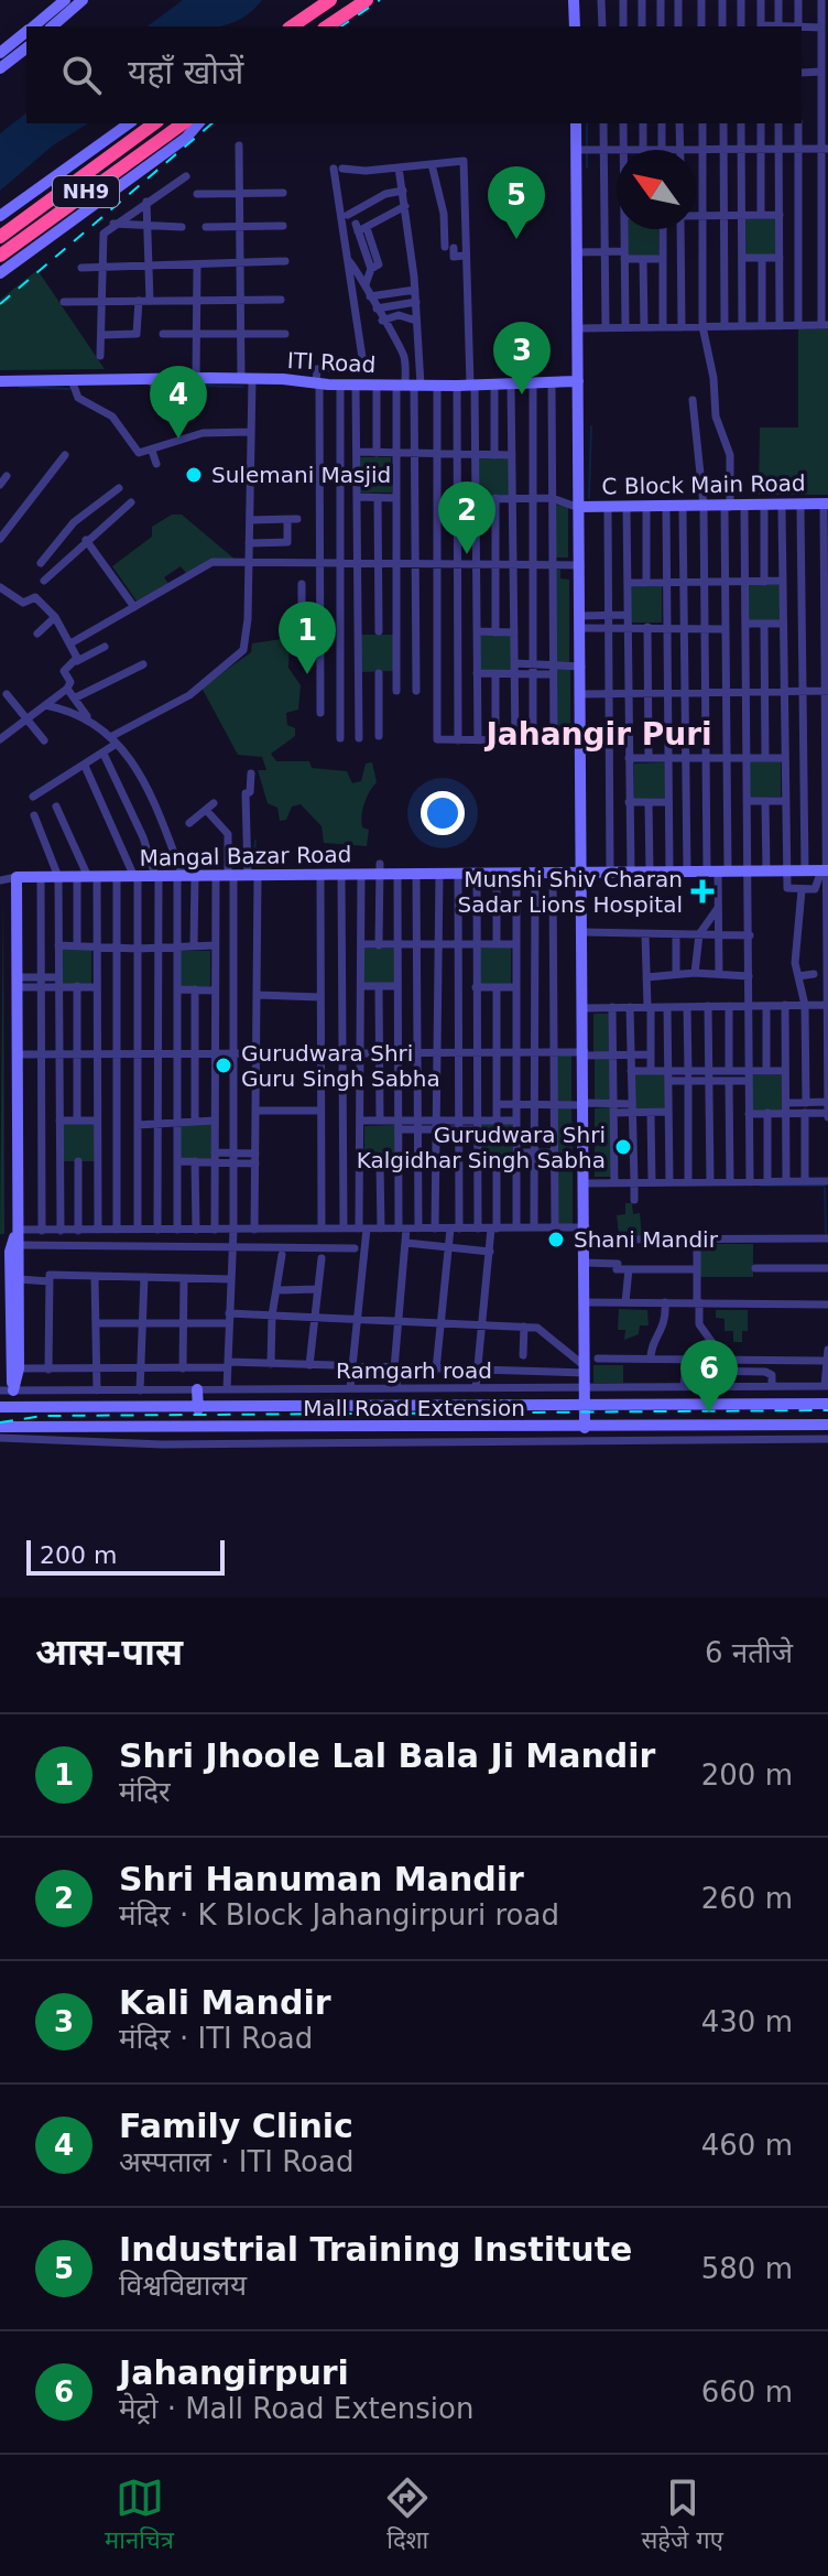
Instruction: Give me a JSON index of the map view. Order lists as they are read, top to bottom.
{
  "streets": {
    "highway": ["NH9"],
    "street": [
      "ITI Road",
      "C Block Main Road",
      "Mangal Bazar Road",
      "Ramgarh road",
      "Mall Road Extension"
    ]
  },
  "districts": ["Jahangir Puri"],
  "places": {
    "other": [
      "Sulemani Masjid",
      "Gurudwara Shri Guru Singh Sabha",
      "Gurudwara Shri Kalgidhar Singh Sabha",
      "Shani Mandir"
    ],
    "health": ["Munshi Shiv Charan Sadar Lions Hospital"]
  },
  "scale_bar": "200 m",
  "north": "top left",
  "page": {
    "search": "यहाँ खोजें",
    "pins": [
      "5",
      "3",
      "4",
      "2",
      "1",
      "6"
    ],
    "scale": "200 m",
    "heading": ["आस-पास", "6 नतीजे"],
    "list": [
      {
        "mark": "1",
        "name": "Shri Jhoole Lal Bala Ji Mandir",
        "note": "मंदिर",
        "value": "200 m"
      },
      {
        "mark": "2",
        "name": "Shri Hanuman Mandir",
        "note": "मंदिर · K Block Jahangirpuri road",
        "value": "260 m"
      },
      {
        "mark": "3",
        "name": "Kali Mandir",
        "note": "मंदिर · ITI Road",
        "value": "430 m"
      },
      {
        "mark": "4",
        "name": "Family Clinic",
        "note": "अस्पताल · ITI Road",
        "value": "460 m"
      },
      {
        "mark": "5",
        "name": "Industrial Training Institute",
        "note": "विश्वविद्यालय",
        "value": "580 m"
      },
      {
        "mark": "6",
        "name": "Jahangirpuri",
        "note": "मेट्रो · Mall Road Extension",
        "value": "660 m"
      }
    ],
    "nav": ["मानचित्र", "दिशा", "सहेजे गए"]
  }
}
